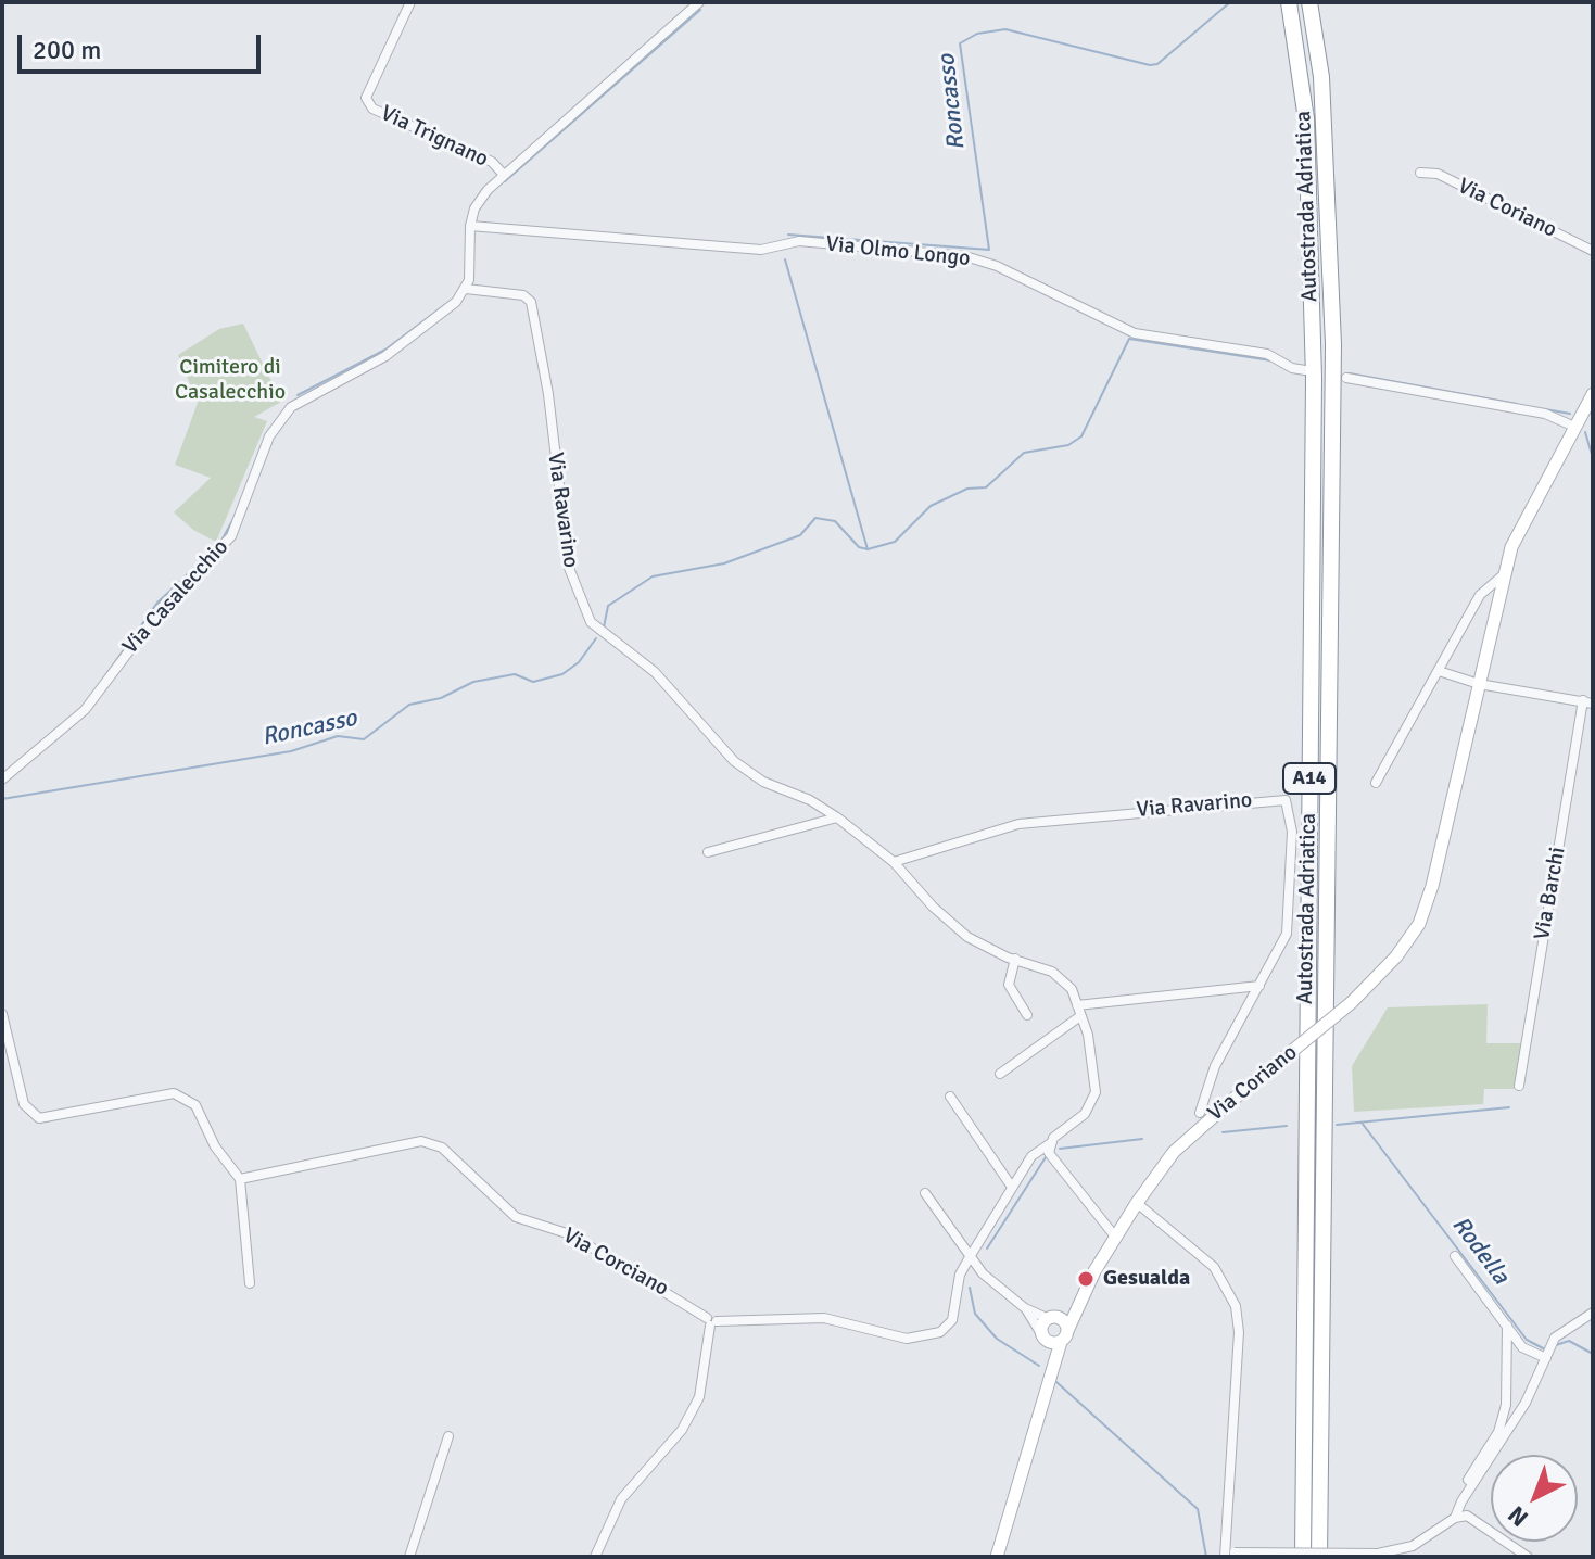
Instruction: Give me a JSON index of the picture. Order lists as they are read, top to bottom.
{
  "streets": {
    "highway": ["Autostrada Adriatica", "A14"],
    "main road": ["Via Coriano"],
    "street": [
      "Via Trignano",
      "Via Olmo Longo",
      "Via Ravarino",
      "Via Casalecchio",
      "Via Barchi",
      "Via Corciano"
    ]
  },
  "crossings": [
    ["Via Coriano", "Via Ravarino"],
    ["Via Coriano", "Via Barchi"],
    ["Via Ravarino", "Via Casalecchio"]
  ],
  "water": ["Roncasso", "Rodella"],
  "parks": ["Cimitero di Casalecchio"],
  "places": ["Gesualda"],
  "scale_bar": "200 m",
  "north": "bottom left"
}
